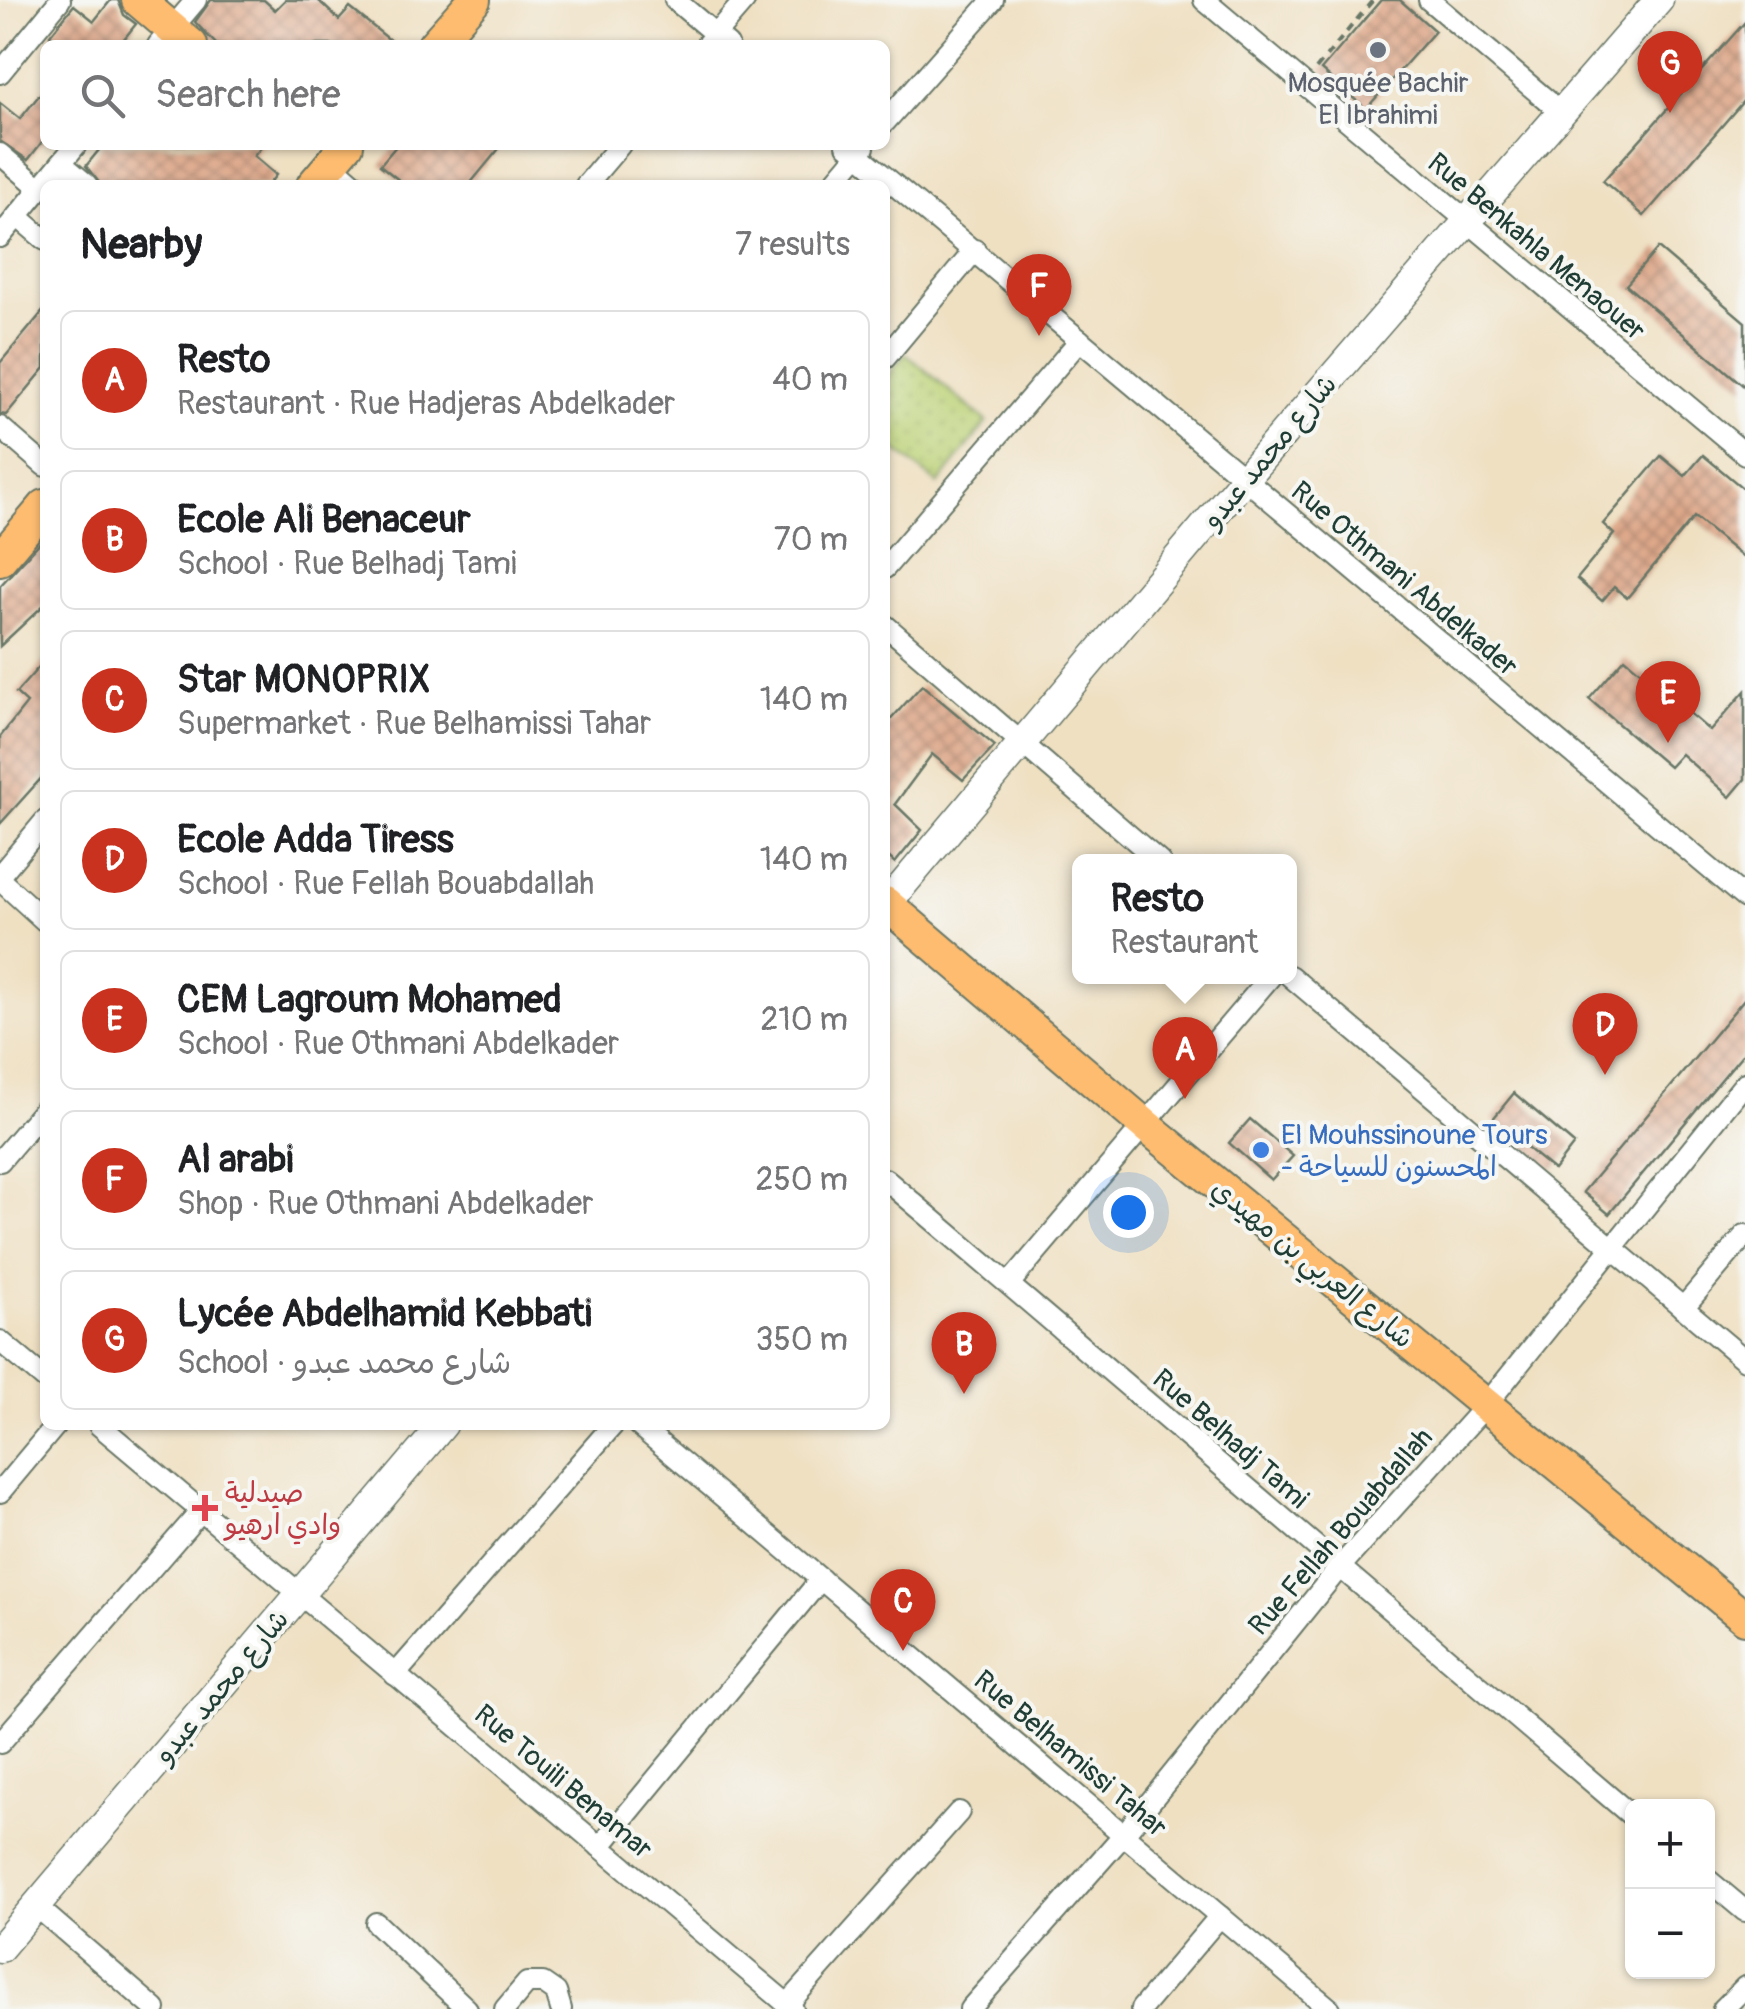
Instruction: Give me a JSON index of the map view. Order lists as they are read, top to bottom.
{
  "streets": {
    "main road": ["شارع العربي بن مهيدي"],
    "street": [
      "Rue Benkahla Menaouer",
      "شارع محمد عبدو",
      "Rue Othmani Abdelkader",
      "Rue Belhadj Tami",
      "Rue Fellah Bouabdallah",
      "Rue Belhamissi Tahar",
      "Rue Touili Benamar"
    ]
  },
  "crossings": [
    ["Rue Benkahla Menaouer", "شارع محمد عبدو"],
    ["شارع محمد عبدو", "Rue Othmani Abdelkader"],
    ["شارع محمد عبدو", "Rue Touili Benamar"],
    ["شارع العربي بن مهيدي", "Rue Fellah Bouabdallah"],
    ["Rue Belhadj Tami", "Rue Fellah Bouabdallah"],
    ["Rue Fellah Bouabdallah", "Rue Belhamissi Tahar"]
  ],
  "places": {
    "other": ["Mosquée Bachir El Ibrahimi", "El Mouhssinoune Tours - المحسنون للسياحة"],
    "health": ["صيدلية وادي ارهيو"]
  },
  "page": {
    "pins": [
      "G",
      "F",
      "E",
      "D",
      "A",
      "B",
      "C"
    ],
    "search": "Search here",
    "heading": ["Nearby", "7 results"],
    "list": [
      {
        "mark": "A",
        "name": "Resto",
        "note": "Restaurant · Rue Hadjeras Abdelkader",
        "value": "40 m"
      },
      {
        "mark": "B",
        "name": "Ecole Ali Benaceur",
        "note": "School · Rue Belhadj Tami",
        "value": "70 m"
      },
      {
        "mark": "C",
        "name": "Star MONOPRIX",
        "note": "Supermarket · Rue Belhamissi Tahar",
        "value": "140 m"
      },
      {
        "mark": "D",
        "name": "Ecole Adda Tiress",
        "note": "School · Rue Fellah Bouabdallah",
        "value": "140 m"
      },
      {
        "mark": "E",
        "name": "CEM Lagroum Mohamed",
        "note": "School · Rue Othmani Abdelkader",
        "value": "210 m"
      },
      {
        "mark": "F",
        "name": "Al arabi",
        "note": "Shop · Rue Othmani Abdelkader",
        "value": "250 m"
      },
      {
        "mark": "G",
        "name": "Lycée Abdelhamid Kebbati",
        "note": "School · شارع محمد عبدو",
        "value": "350 m"
      }
    ],
    "popup": ["Resto", "Restaurant"],
    "map_buttons": ["+", "−"]
  }
}
